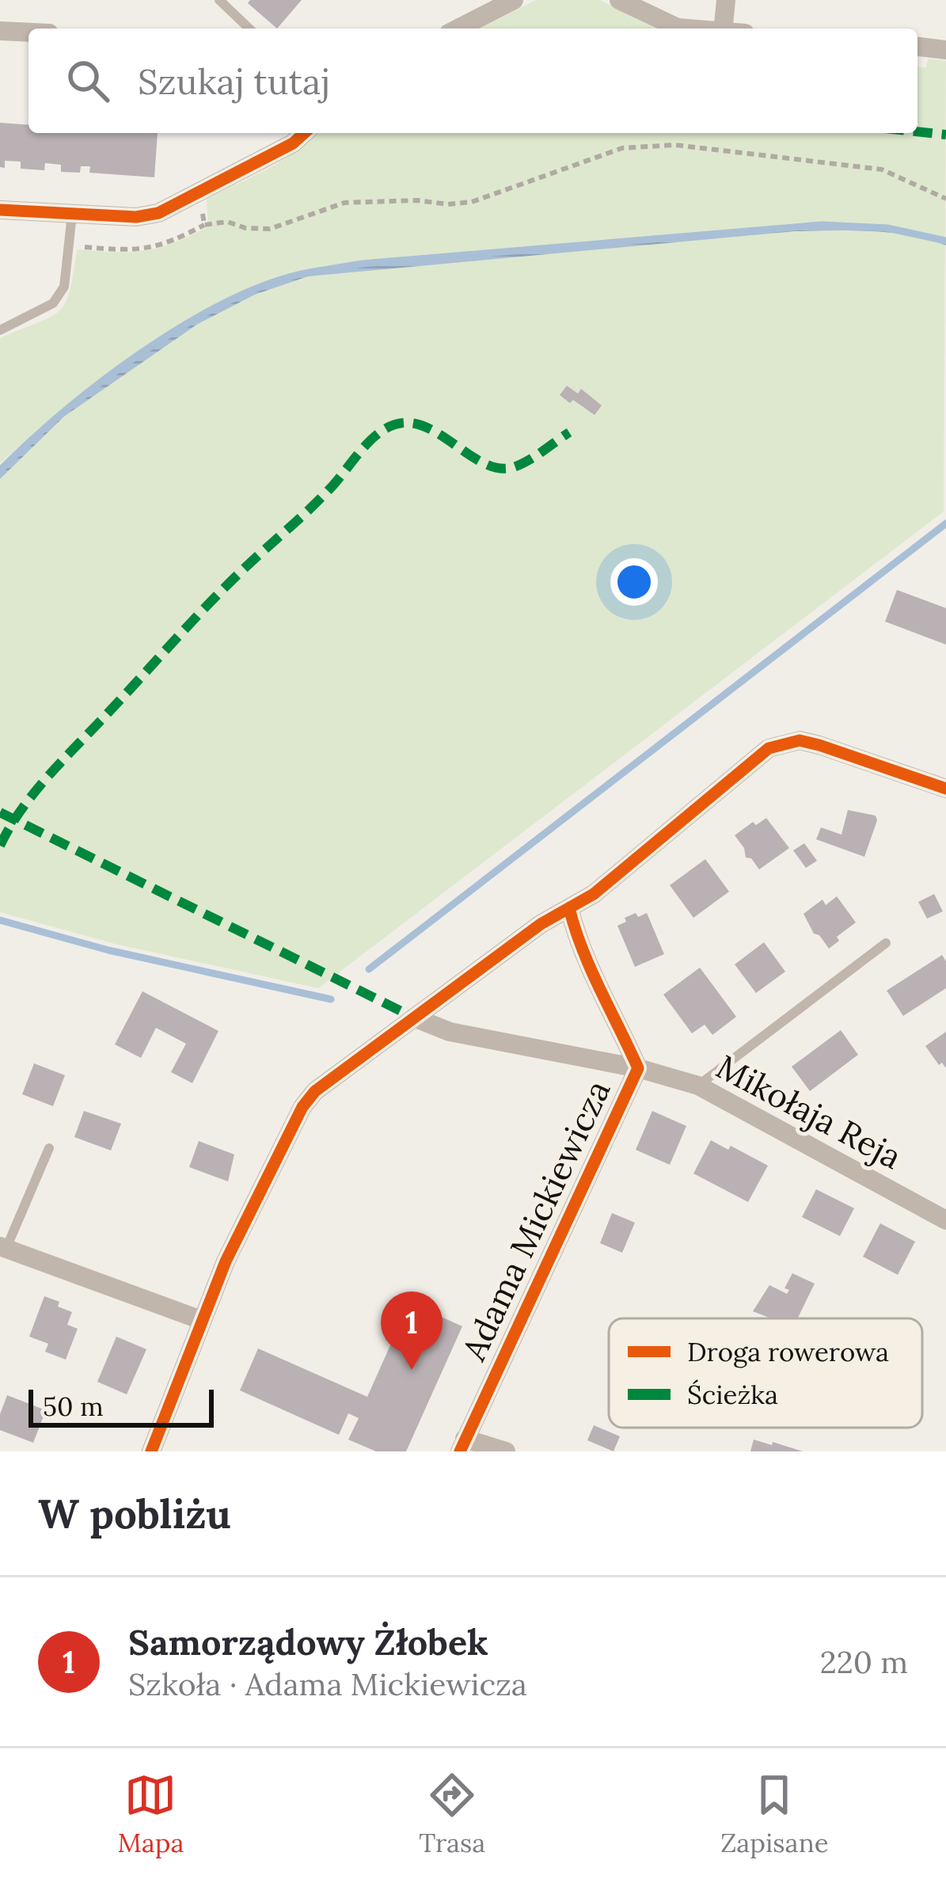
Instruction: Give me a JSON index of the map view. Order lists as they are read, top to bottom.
{
  "streets": {
    "street": ["Mikołaja Reja", "Adama Mickiewicza"]
  },
  "crossings": [
    ["Mikołaja Reja", "Adama Mickiewicza"]
  ],
  "legend": ["Droga rowerowa", "Ścieżka"],
  "scale_bar": "50 m",
  "page": {
    "search": "Szukaj tutaj",
    "pins": "1",
    "scale": "50 m",
    "heading": "W pobliżu",
    "list": [
      {
        "mark": "1",
        "name": "Samorządowy Żłobek",
        "note": "Szkoła · Adama Mickiewicza",
        "value": "220 m"
      }
    ],
    "nav": ["Mapa", "Trasa", "Zapisane"]
  }
}
